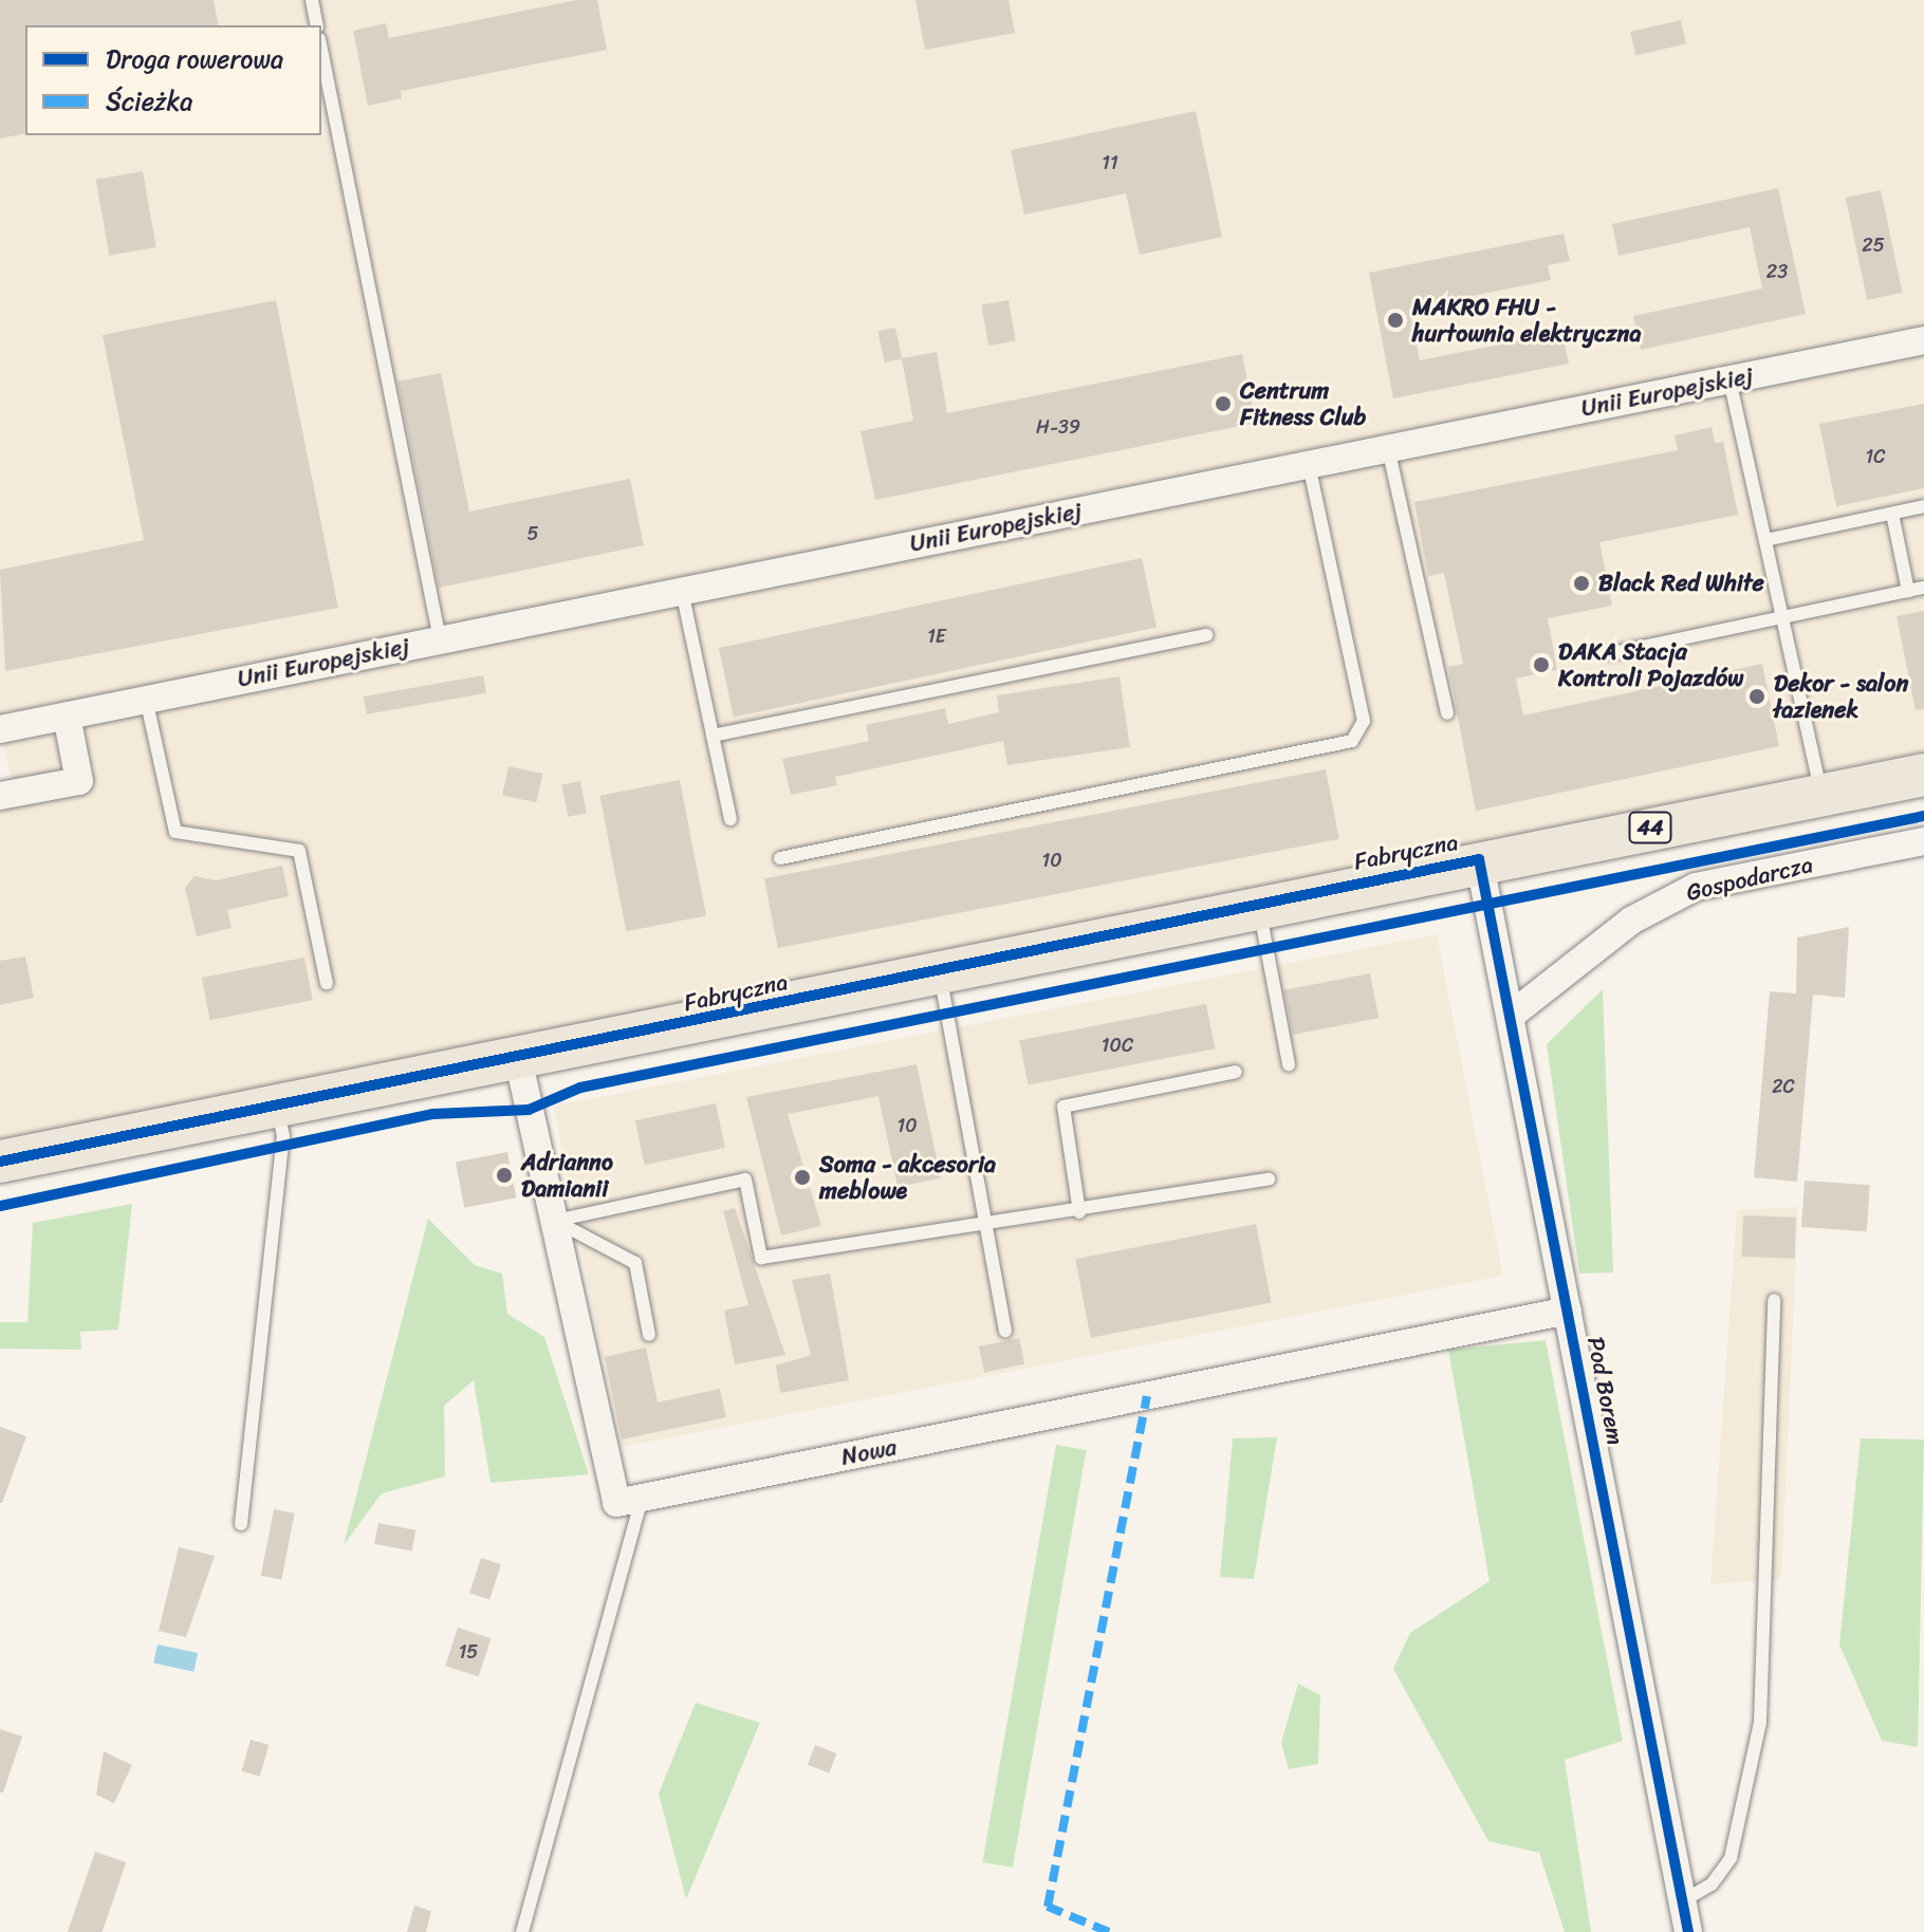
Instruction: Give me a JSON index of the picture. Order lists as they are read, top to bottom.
{
  "streets": {
    "main road": ["44", "Fabryczna"],
    "street": [
      "Unii Europejskiej",
      "Gospodarcza",
      "Pod Borem",
      "Nowa"
    ]
  },
  "crossings": [
    ["Fabryczna", "Pod Borem"],
    ["Gospodarcza", "Pod Borem"],
    ["Pod Borem", "Nowa"]
  ],
  "places": [
    "MAKRO FHU - hurtownia elektryczna",
    "Centrum Fitness Club",
    "Black Red White",
    "DAKA Stacja Kontroli Pojazdów",
    "Dekor - salon łazienek",
    "Adrianno Damianii",
    "Soma - akcesoria meblowe"
  ],
  "house_numbers": [
    "11",
    "25",
    "23",
    "H-39",
    "1C",
    "5",
    "1E",
    "10",
    "10C",
    "2C",
    "10",
    "15"
  ],
  "legend": ["Droga rowerowa", "Ścieżka"]
}
